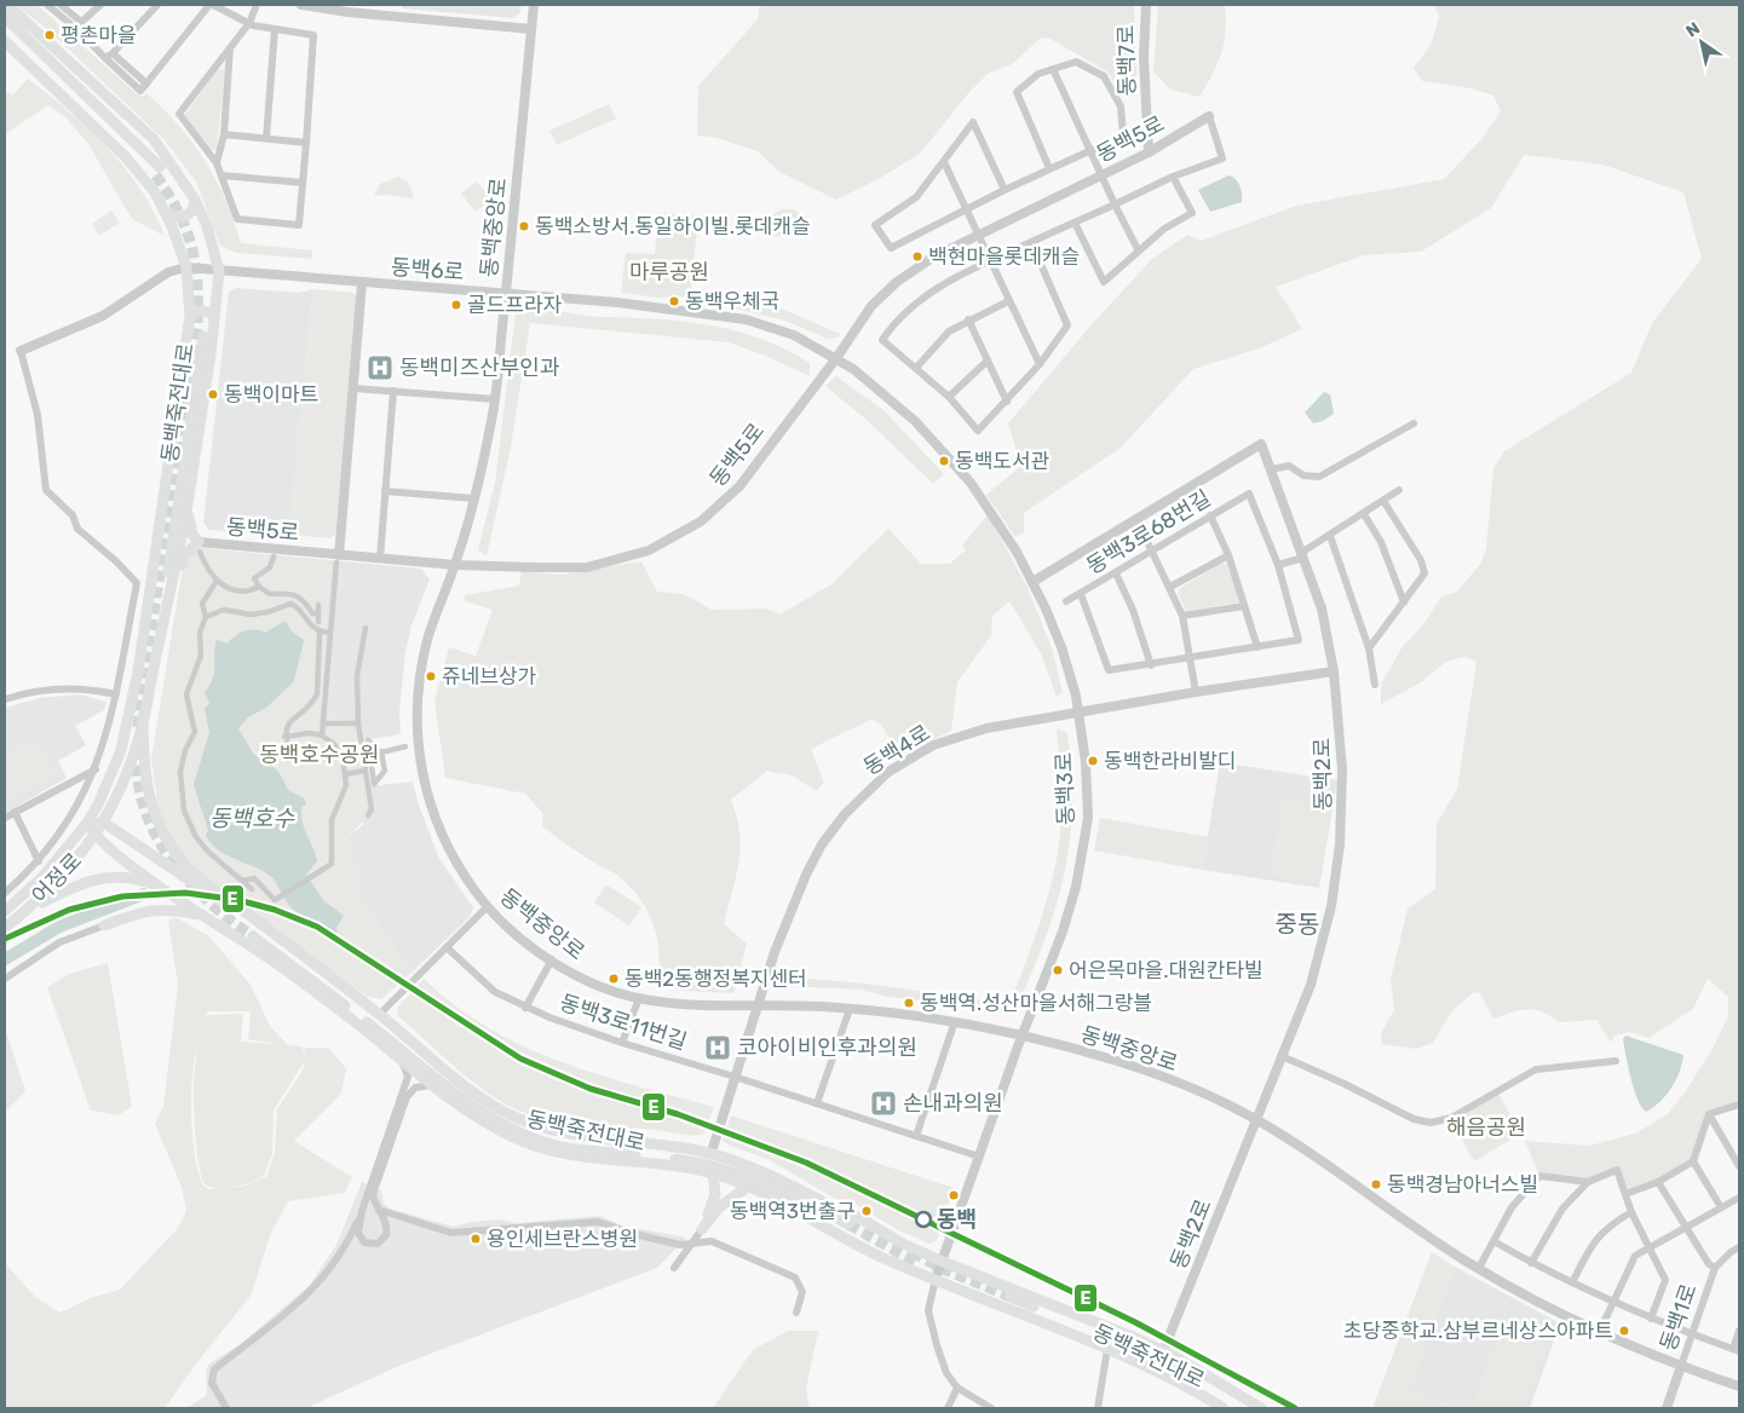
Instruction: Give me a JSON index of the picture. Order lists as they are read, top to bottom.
{
  "streets": {
    "main road": ["동백죽전대로", "어정로"],
    "street": [
      "동백7로",
      "동백5로",
      "동백중앙로",
      "동백6로",
      "동백3로68번길",
      "동백4로",
      "동백2로",
      "동백3로",
      "동백3로11번길",
      "동백1로"
    ]
  },
  "crossings": [
    ["동백7로", "동백5로"],
    ["동백5로", "동백중앙로"],
    ["동백5로", "동백6로"],
    ["동백5로", "동백3로"],
    ["동백중앙로", "동백6로"],
    ["동백중앙로", "동백4로"],
    ["동백중앙로", "동백2로"],
    ["동백중앙로", "동백3로"],
    ["동백중앙로", "동백1로"],
    ["동백6로", "동백죽전대로"],
    ["동백6로", "동백3로"],
    ["동백죽전대로", "어정로"],
    ["동백4로", "동백2로"],
    ["동백4로", "동백3로"],
    ["동백4로", "동백3로11번길"],
    ["동백2로", "동백3로"],
    ["동백3로", "동백3로11번길"]
  ],
  "districts": ["중동"],
  "water": ["동백호수"],
  "parks": ["마루공원", "동백호수공원", "해음공원"],
  "places": {
    "other": [
      "평촌마을",
      "동백소방서.동일하이빌.롯데캐슬",
      "백현마을롯데캐슬",
      "동백우체국",
      "골드프라자",
      "동백이마트",
      "동백도서관",
      "쥬네브상가",
      "동백한라비발디",
      "어은목마을.대원칸타빌",
      "동백2동행정복지센터",
      "동백역.성산마을서해그랑블",
      "동백경남아너스빌",
      "동백역3번출구",
      "동백",
      "용인세브란스병원",
      "초당중학교.삼부르네상스아파트"
    ],
    "hospital": ["동백미즈산부인과", "코아이비인후과의원", "손내과의원"]
  },
  "lines": ["transit line E"],
  "north": "top left"
}
